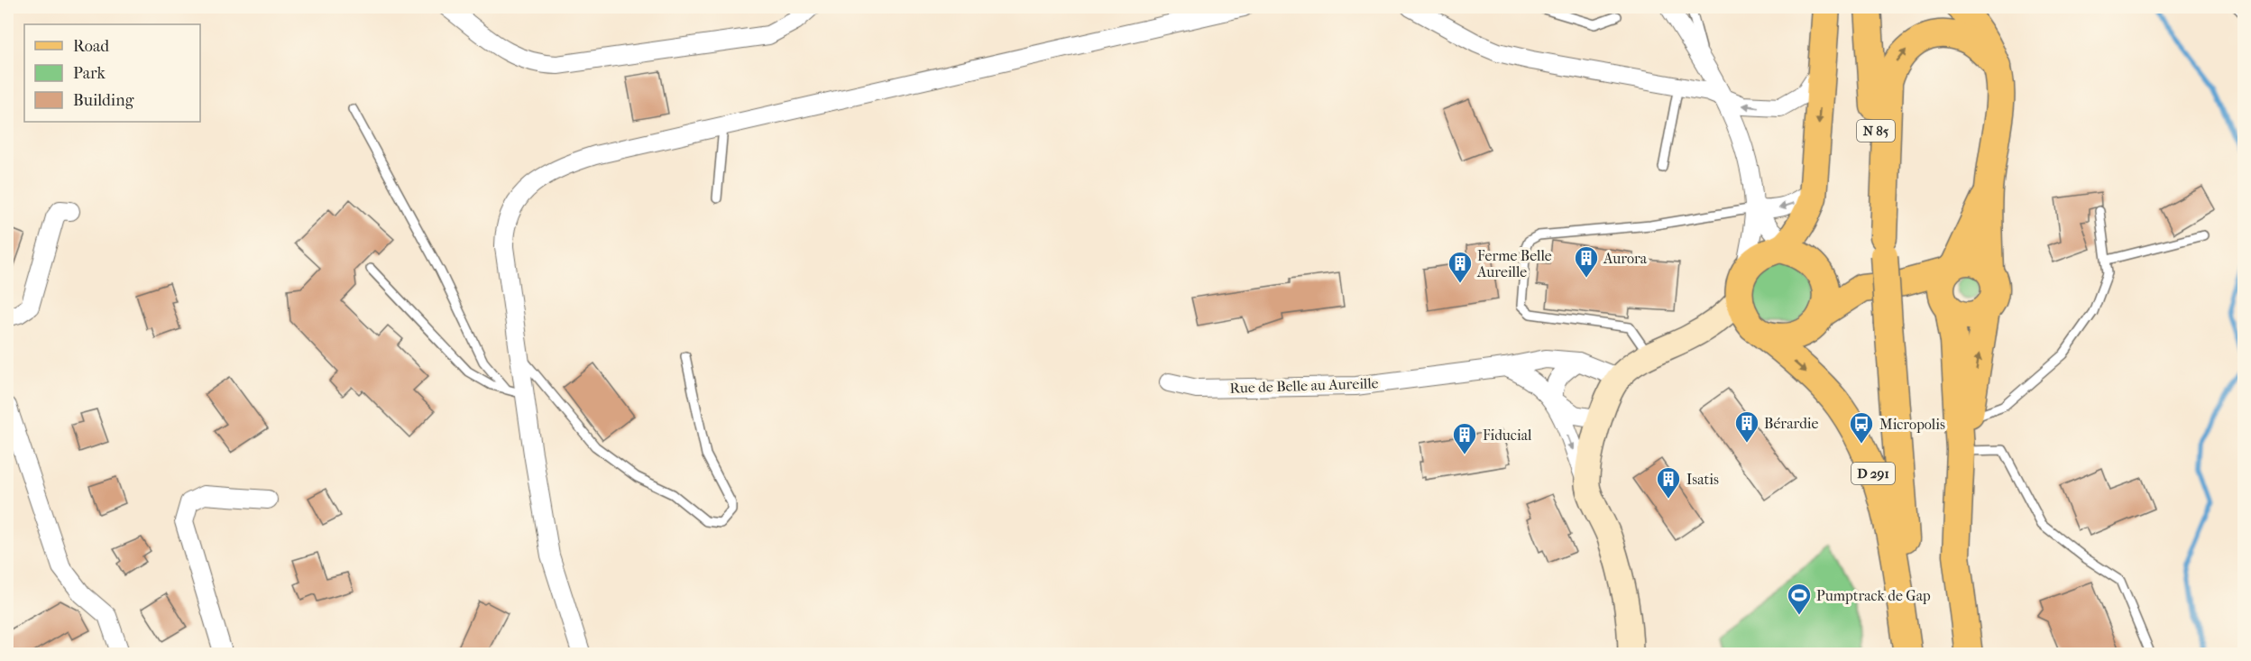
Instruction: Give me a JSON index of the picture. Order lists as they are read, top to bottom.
{
  "streets": {
    "main road": ["N 85", "D 291"],
    "street": ["Rue de Belle au Aureille"]
  },
  "crossings": [
    ["N 85", "D 291"]
  ],
  "places": {
    "building": [
      "Aurora",
      "Ferme Belle Aureille",
      "Bérardie",
      "Fiducial",
      "Isatis"
    ],
    "bus stop": ["Micropolis"],
    "sports": ["Pumptrack de Gap"]
  },
  "legend": ["Road", "Park", "Building"]
}
